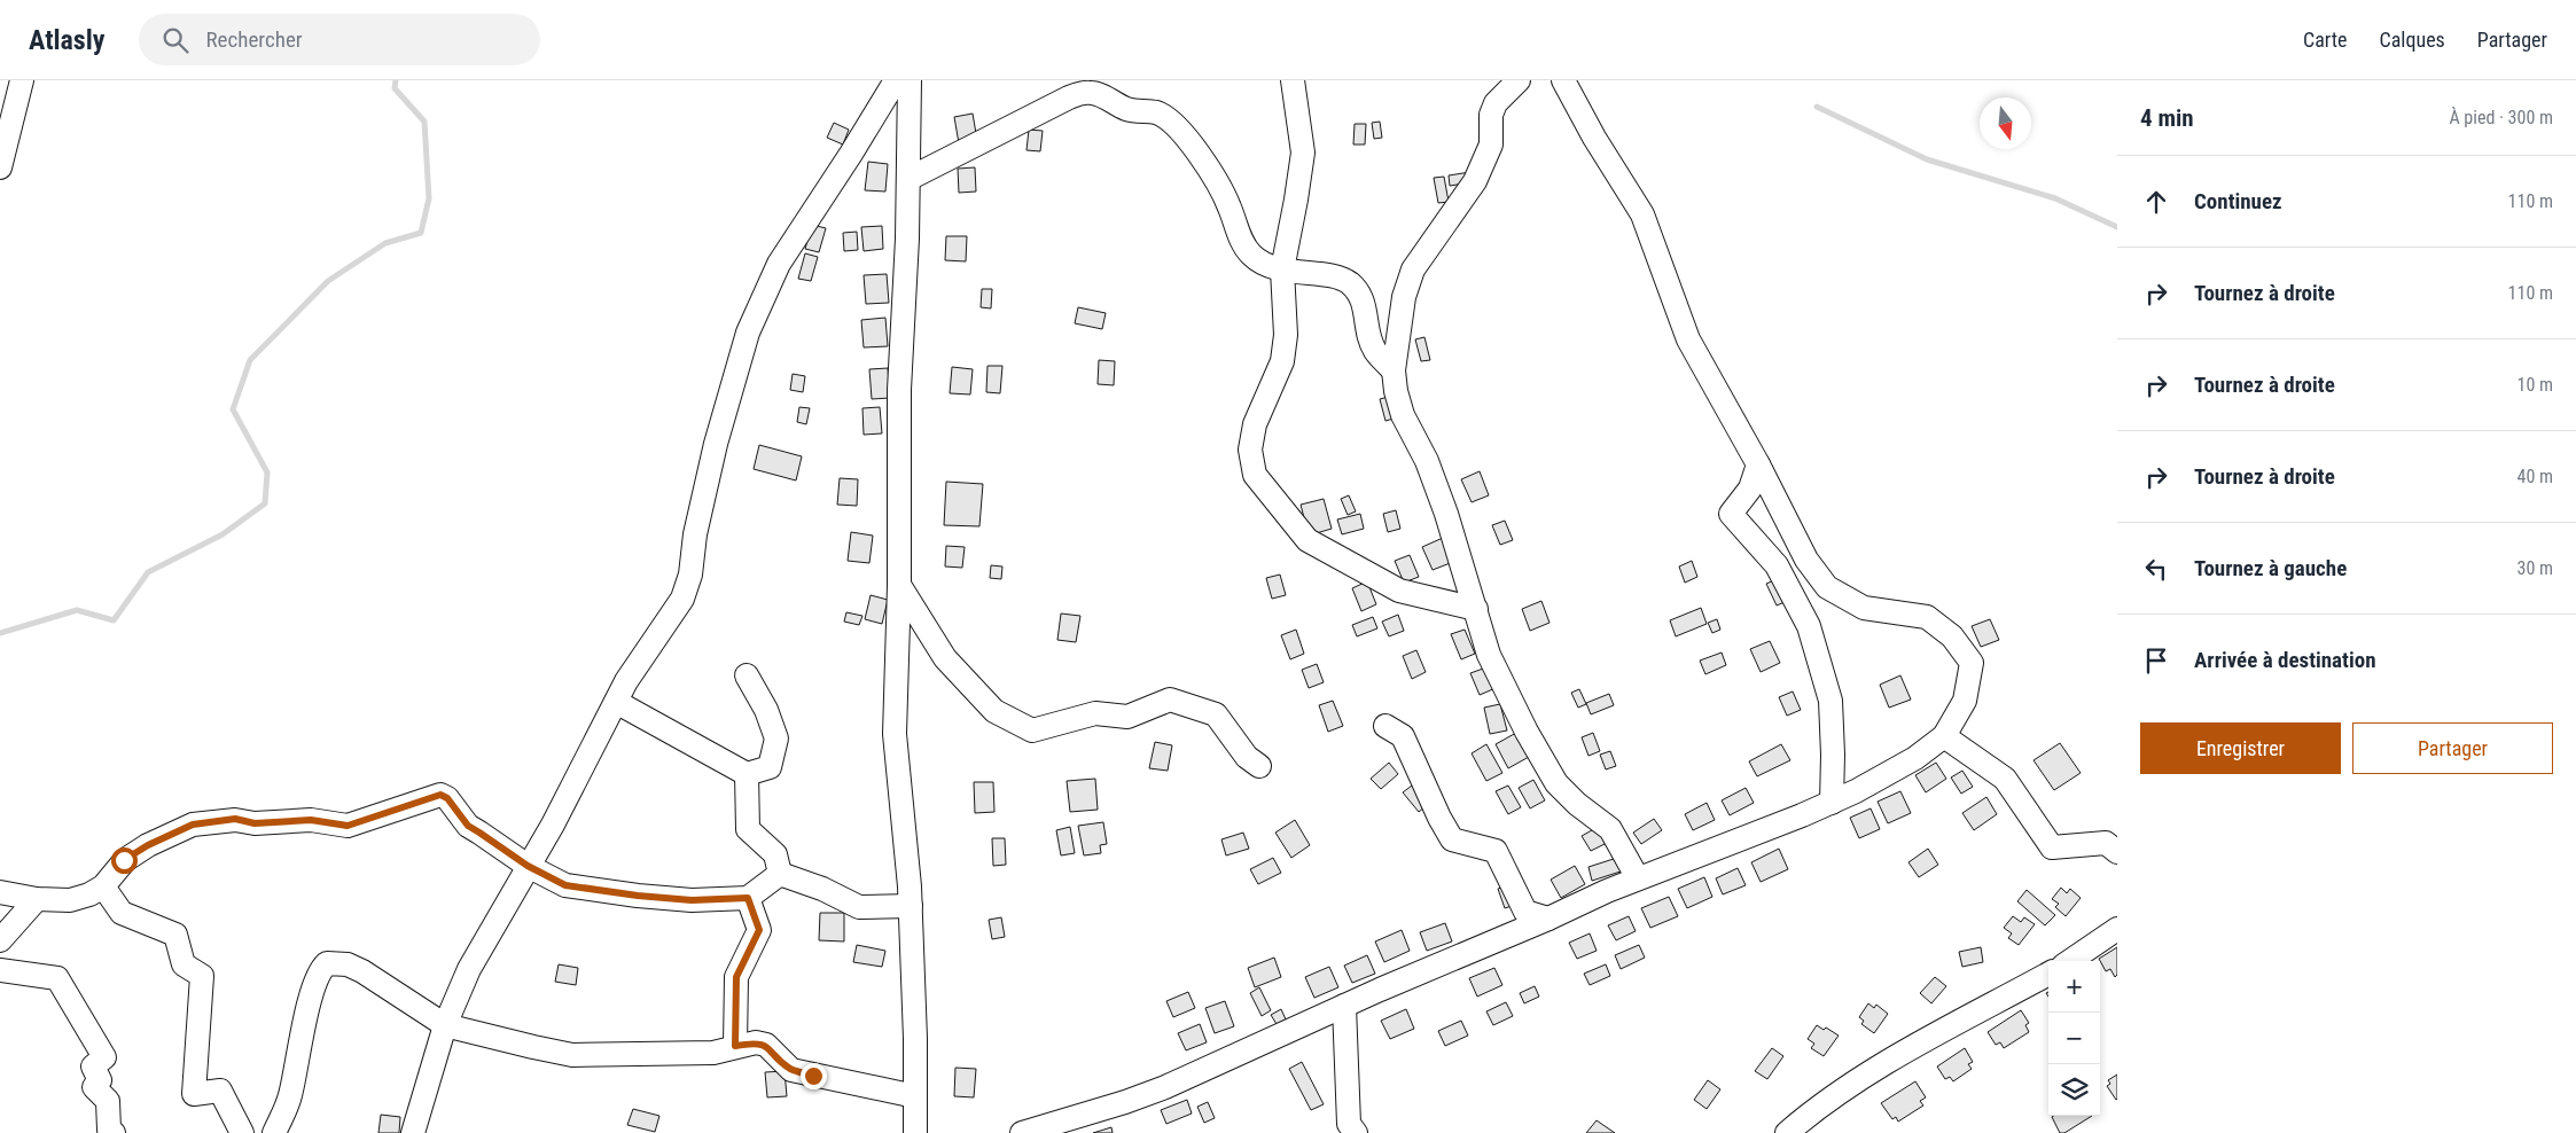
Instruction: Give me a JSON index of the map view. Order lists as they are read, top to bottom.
{
  "north": "bottom",
  "page": {
    "header": "Atlasly",
    "search": "Rechercher",
    "nav": ["Carte", "Calques", "Partager"],
    "heading": ["4 min", "À pied · 300 m"],
    "list": [
      ["Continuez", "110 m"],
      ["Tournez à droite", "110 m"],
      ["Tournez à droite", "10 m"],
      ["Tournez à droite", "40 m"],
      ["Tournez à gauche", "30 m"],
      "Arrivée à destination"
    ],
    "buttons": ["Enregistrer", "Partager"],
    "map_buttons": ["+", "−"]
  }
}
